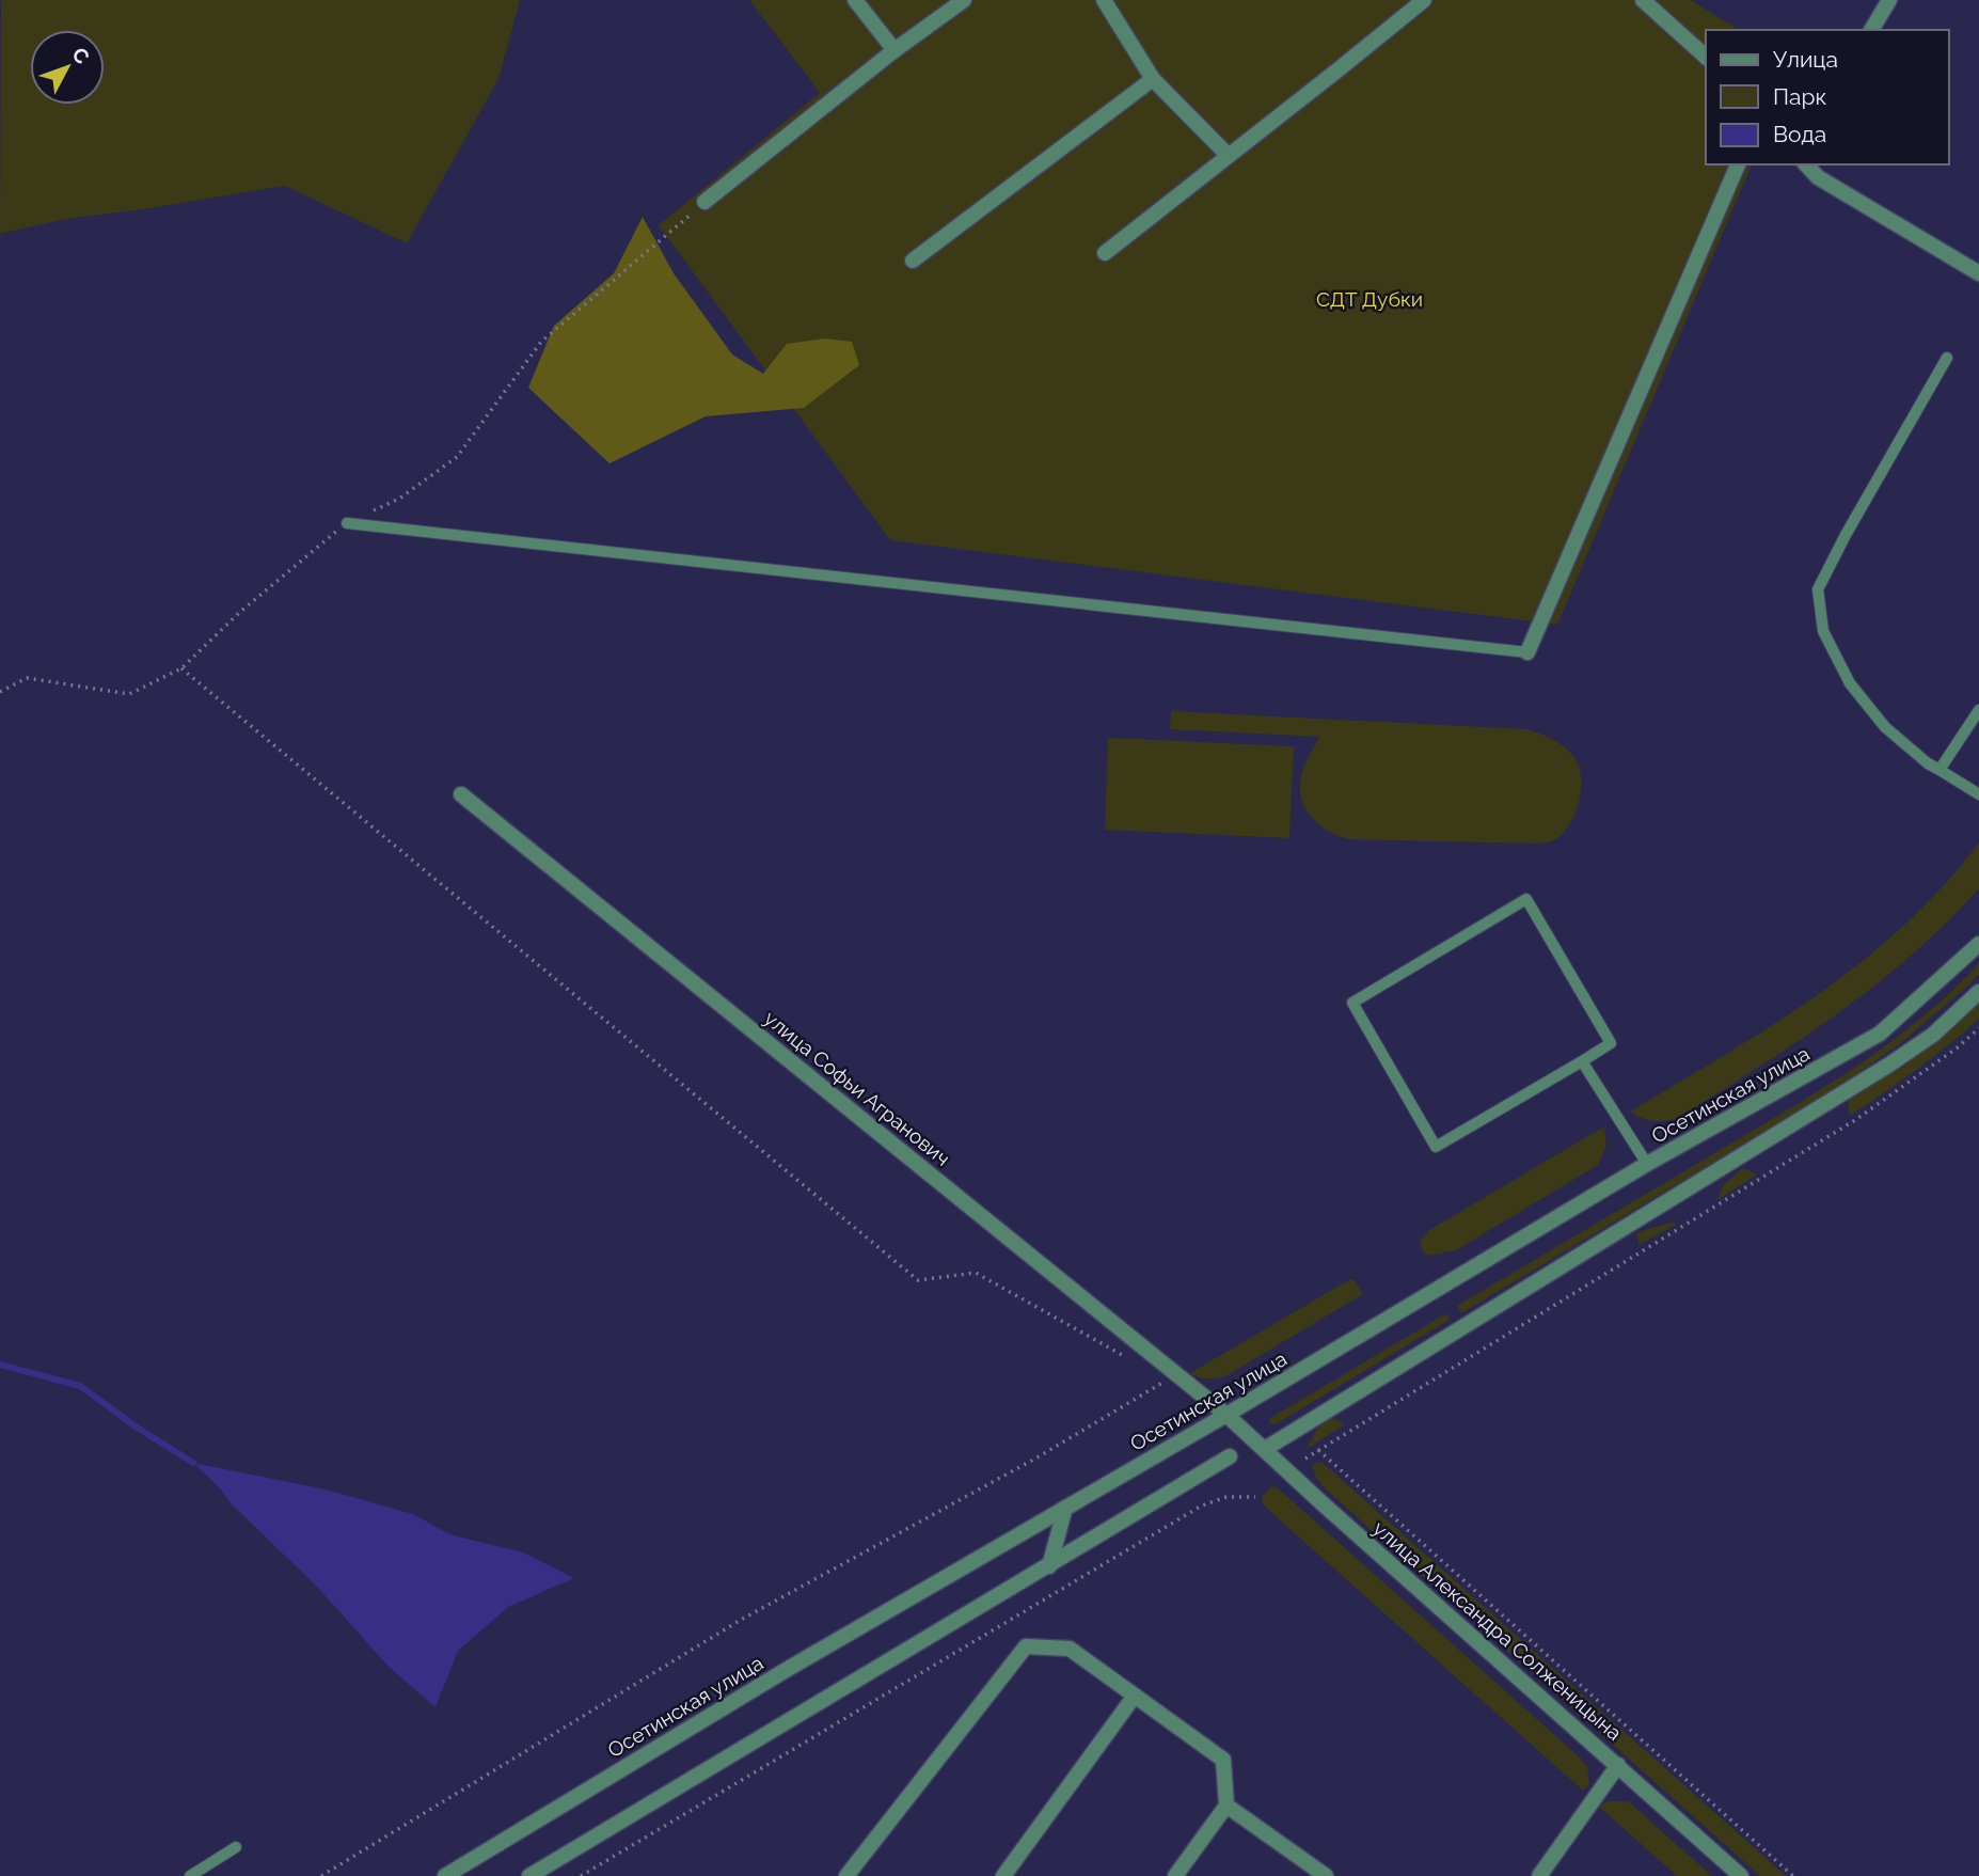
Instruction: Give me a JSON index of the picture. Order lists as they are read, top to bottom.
{
  "streets": {
    "street": ["улица Софьи Агранович", "Осетинская улица", "улица Александра Солженицына"]
  },
  "crossings": [
    ["улица Софьи Агранович", "Осетинская улица"],
    ["улица Софьи Агранович", "улица Александра Солженицына"],
    ["Осетинская улица", "улица Александра Солженицына"]
  ],
  "parks": ["СДТ Дубки"],
  "legend": ["Улица", "Парк", "Вода"],
  "north": "top right"
}
